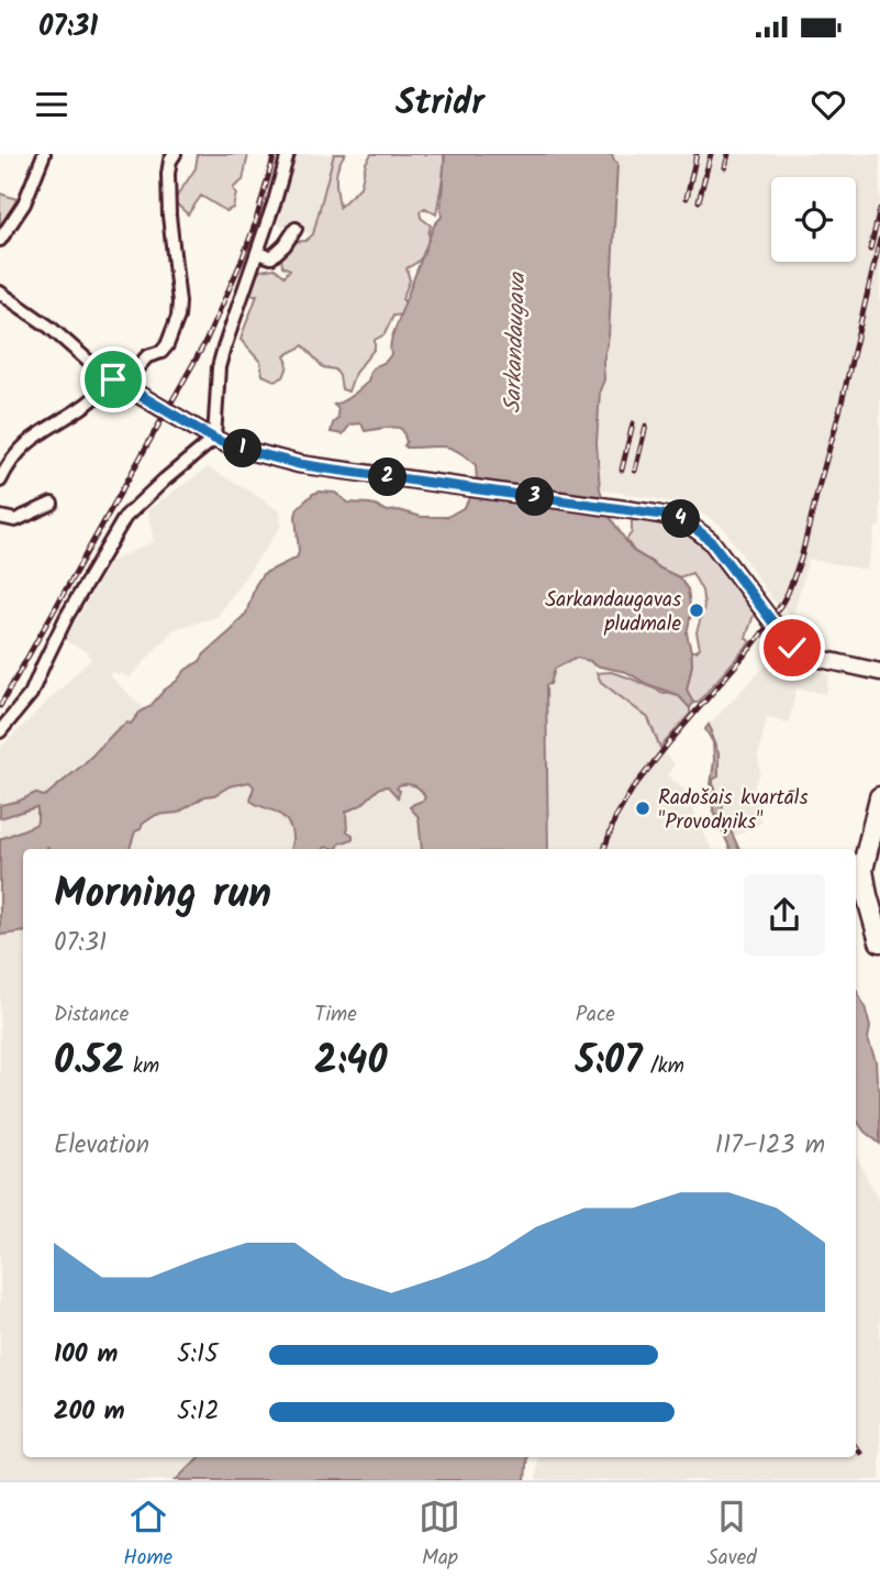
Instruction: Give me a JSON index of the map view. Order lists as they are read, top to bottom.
{
  "water": ["Sarkandaugava"],
  "places": ["Sarkandaugavas pludmale", "Radošais kvartāls \"Provodņiks\""],
  "page": {
    "status": "07:31",
    "header": "Stridr",
    "pins": [
      "1",
      "2",
      "3",
      "4"
    ],
    "heading": ["Morning run", "07:31"],
    "stats": [
      ["Distance", "0.52 km"],
      ["Time", "2:40"],
      ["Pace", "5:07 /km"]
    ],
    "chart": ["Elevation", "117–123 m"],
    "list": [
      {
        "name": "100 m",
        "note": "5:15"
      },
      {
        "name": "200 m",
        "note": "5:12"
      }
    ],
    "tabs": ["Home", "Map", "Saved"]
  }
}
